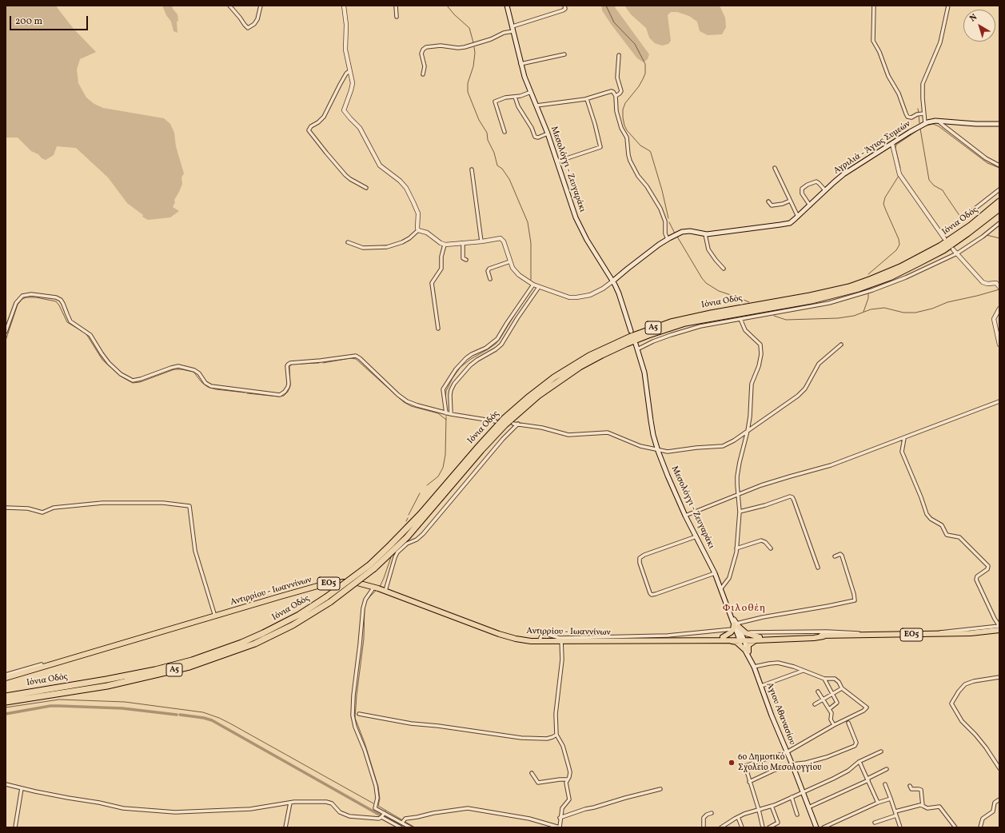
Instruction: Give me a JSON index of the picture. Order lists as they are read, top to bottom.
{
  "streets": {
    "highway": ["Ιόνια Οδός", "Α5"],
    "main road": [
      "Αγριλιά - Άγιος Συμεών",
      "Μεσολόγγι - Ζευγαράκι",
      "ΕΟ5",
      "Αντιρρίου - Ιωαννίνων",
      "Αγιου Αθανασίου"
    ]
  },
  "crossings": [
    ["Αγριλιά - Άγιος Συμεών", "Μεσολόγγι - Ζευγαράκι"],
    ["Μεσολόγγι - Ζευγαράκι", "Αντιρρίου - Ιωαννίνων"],
    ["Μεσολόγγι - Ζευγαράκι", "Αγιου Αθανασίου"],
    ["Αντιρρίου - Ιωαννίνων", "Αγιου Αθανασίου"]
  ],
  "districts": ["Φιλοθέη"],
  "places": ["6ο Δημοτικό Σχολείο Μεσολογγίου"],
  "scale_bar": "200 m",
  "north": "top left"
}
